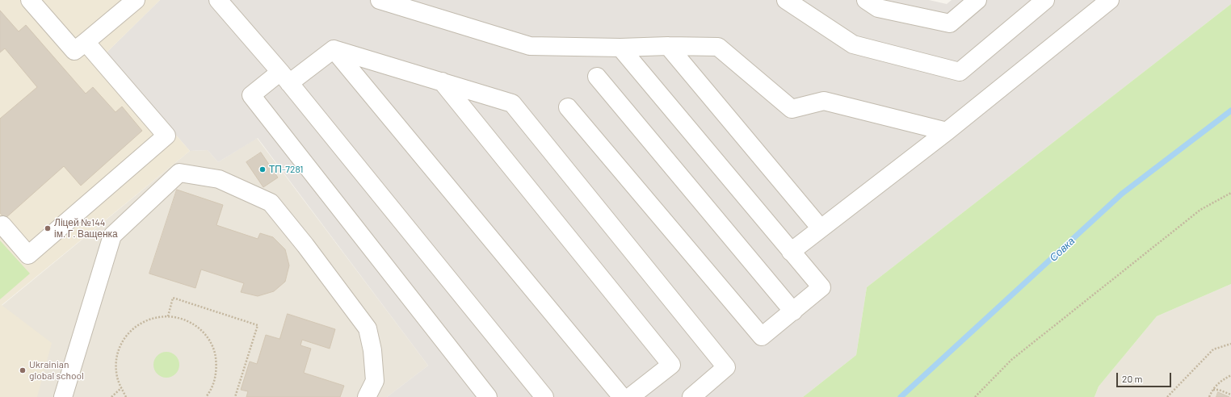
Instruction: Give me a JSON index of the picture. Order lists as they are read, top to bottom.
{
  "water": ["Совка"],
  "places": ["ТП-7281", "Ліцей №144 ім. Г. Ващенка", "Ukrainian global school"],
  "scale_bar": "20 m"
}
